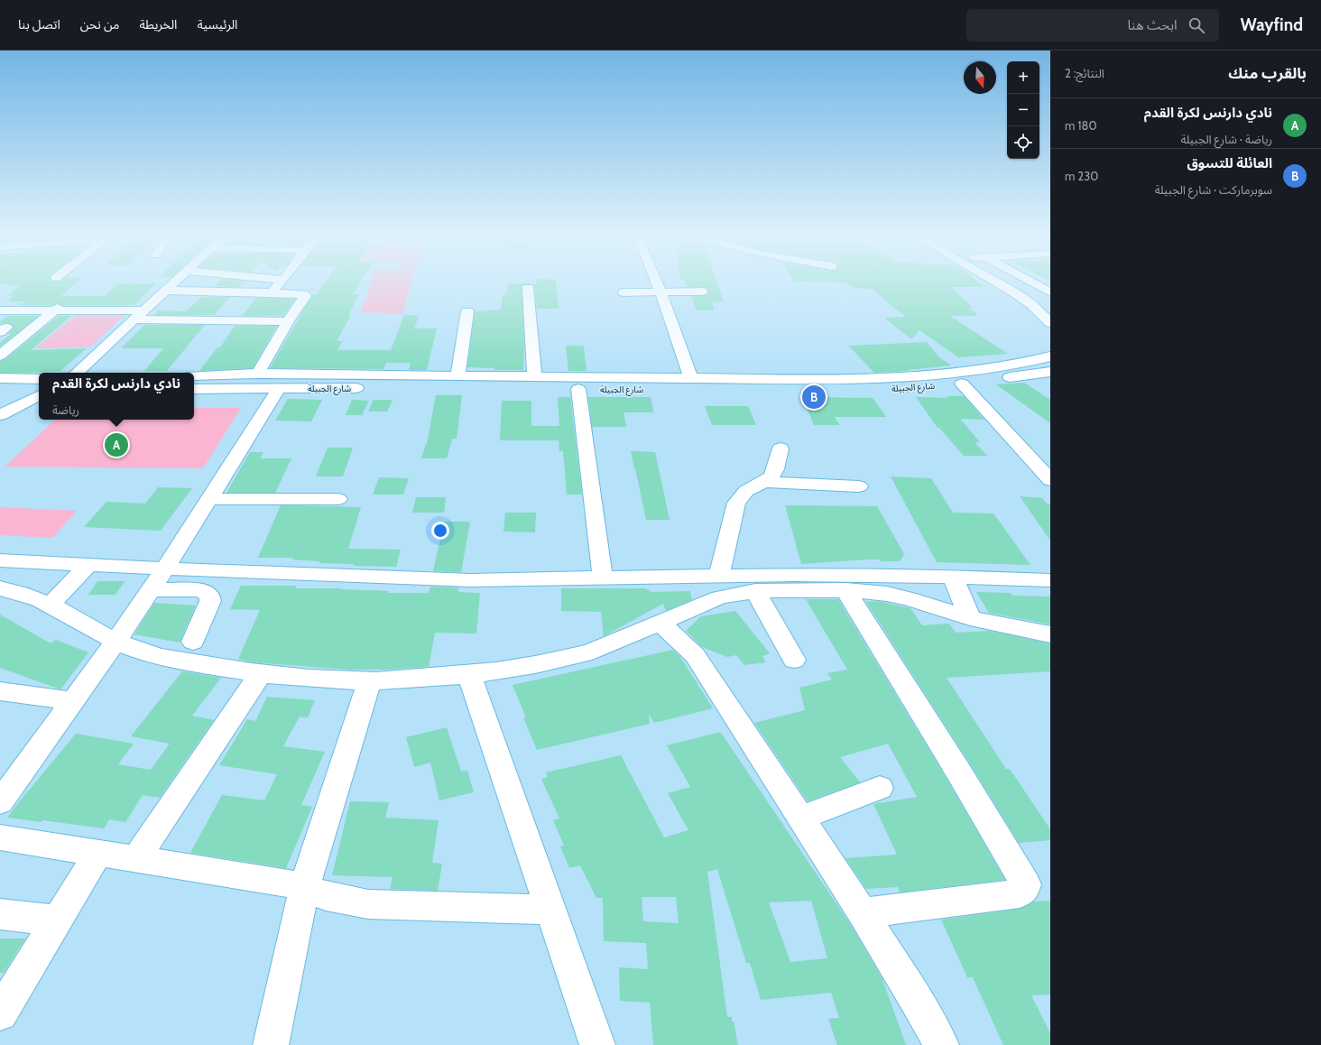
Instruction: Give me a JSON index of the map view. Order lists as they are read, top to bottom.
{
  "streets": {
    "street": ["شارع الجبيلة"]
  },
  "north": "bottom",
  "page": {
    "header": "Wayfind",
    "search": "ابحث هنا",
    "nav": [
      "الرئيسية",
      "الخريطة",
      "من نحن",
      "اتصل بنا"
    ],
    "heading": ["بالقرب منك", "النتائج: 2"],
    "map_buttons": ["+", "−"],
    "list": [
      {
        "mark": "A",
        "name": "نادي دارنس لكرة القدم",
        "note": "رياضة · شارع الجبيلة",
        "value": "180 m"
      },
      {
        "mark": "B",
        "name": "العائلة للتسوق",
        "note": "سوبرماركت · شارع الجبيلة",
        "value": "230 m"
      }
    ],
    "popup": ["نادي دارنس لكرة القدم", "رياضة"],
    "pins": ["B", "A"]
  }
}
